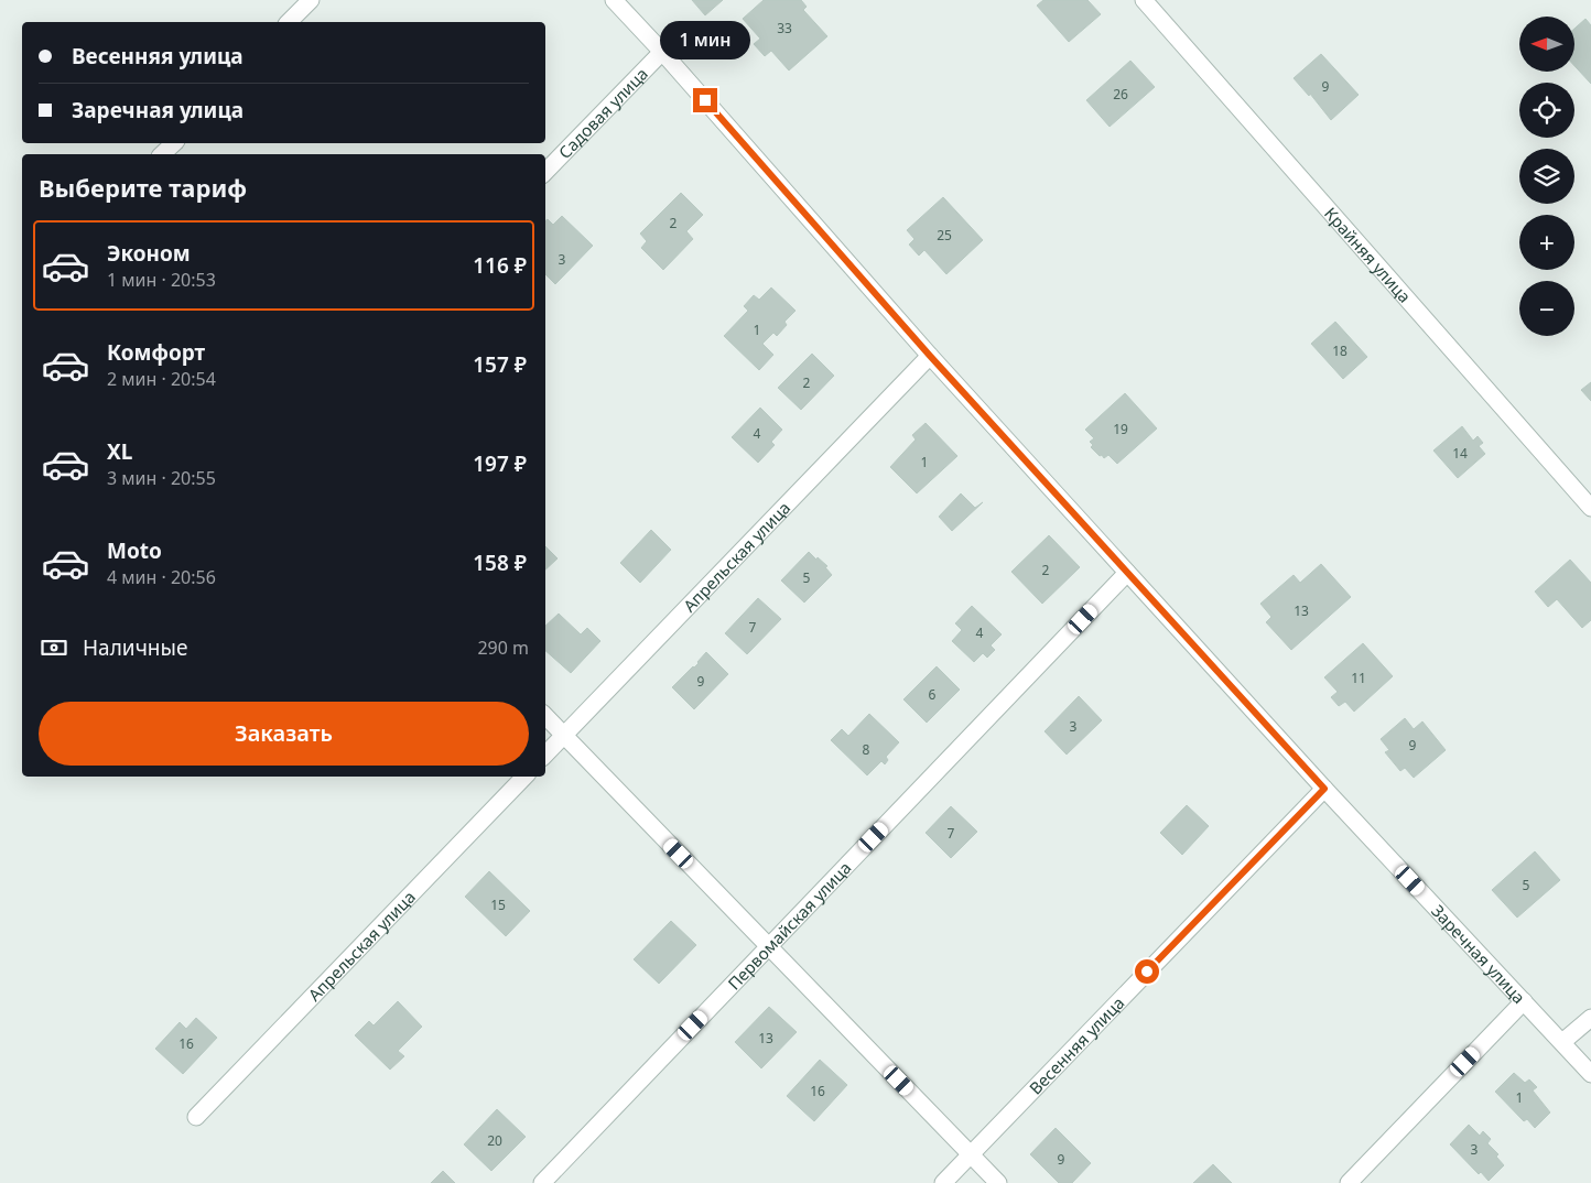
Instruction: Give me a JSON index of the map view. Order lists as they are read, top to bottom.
{
  "streets": {
    "street": [
      "Садовая улица",
      "Крайняя улица",
      "Апрельская улица",
      "Первомайская улица",
      "Заречная улица",
      "Весенняя улица"
    ]
  },
  "crossings": [
    ["Садовая улица", "Заречная улица"],
    ["Апрельская улица", "Заречная улица"],
    ["Первомайская улица", "Заречная улица"],
    ["Заречная улица", "Весенняя улица"]
  ],
  "house_numbers": [
    "33",
    "9",
    "26",
    "2",
    "25",
    "3",
    "1",
    "18",
    "2",
    "19",
    "4",
    "14",
    "1",
    "2",
    "5",
    "13",
    "7",
    "4",
    "11",
    "9",
    "6",
    "3",
    "9",
    "8",
    "7",
    "5",
    "15",
    "13",
    "16",
    "16",
    "1",
    "20",
    "3",
    "9"
  ],
  "north": "left",
  "page": {
    "map_buttons": ["+", "−"],
    "bubble": "1 мин",
    "banner": ["Весенняя улица", "Заречная улица"],
    "heading": "Выберите тариф",
    "list": [
      {
        "name": "Эконом",
        "note": "1 мин · 20:53",
        "value": "116 ₽"
      },
      {
        "name": "Комфорт",
        "note": "2 мин · 20:54",
        "value": "157 ₽"
      },
      {
        "name": "XL",
        "note": "3 мин · 20:55",
        "value": "197 ₽"
      },
      {
        "name": "Moto",
        "note": "4 мин · 20:56",
        "value": "158 ₽"
      }
    ],
    "pay": ["Наличные", "290 m"],
    "buttons": "Заказать"
  }
}
